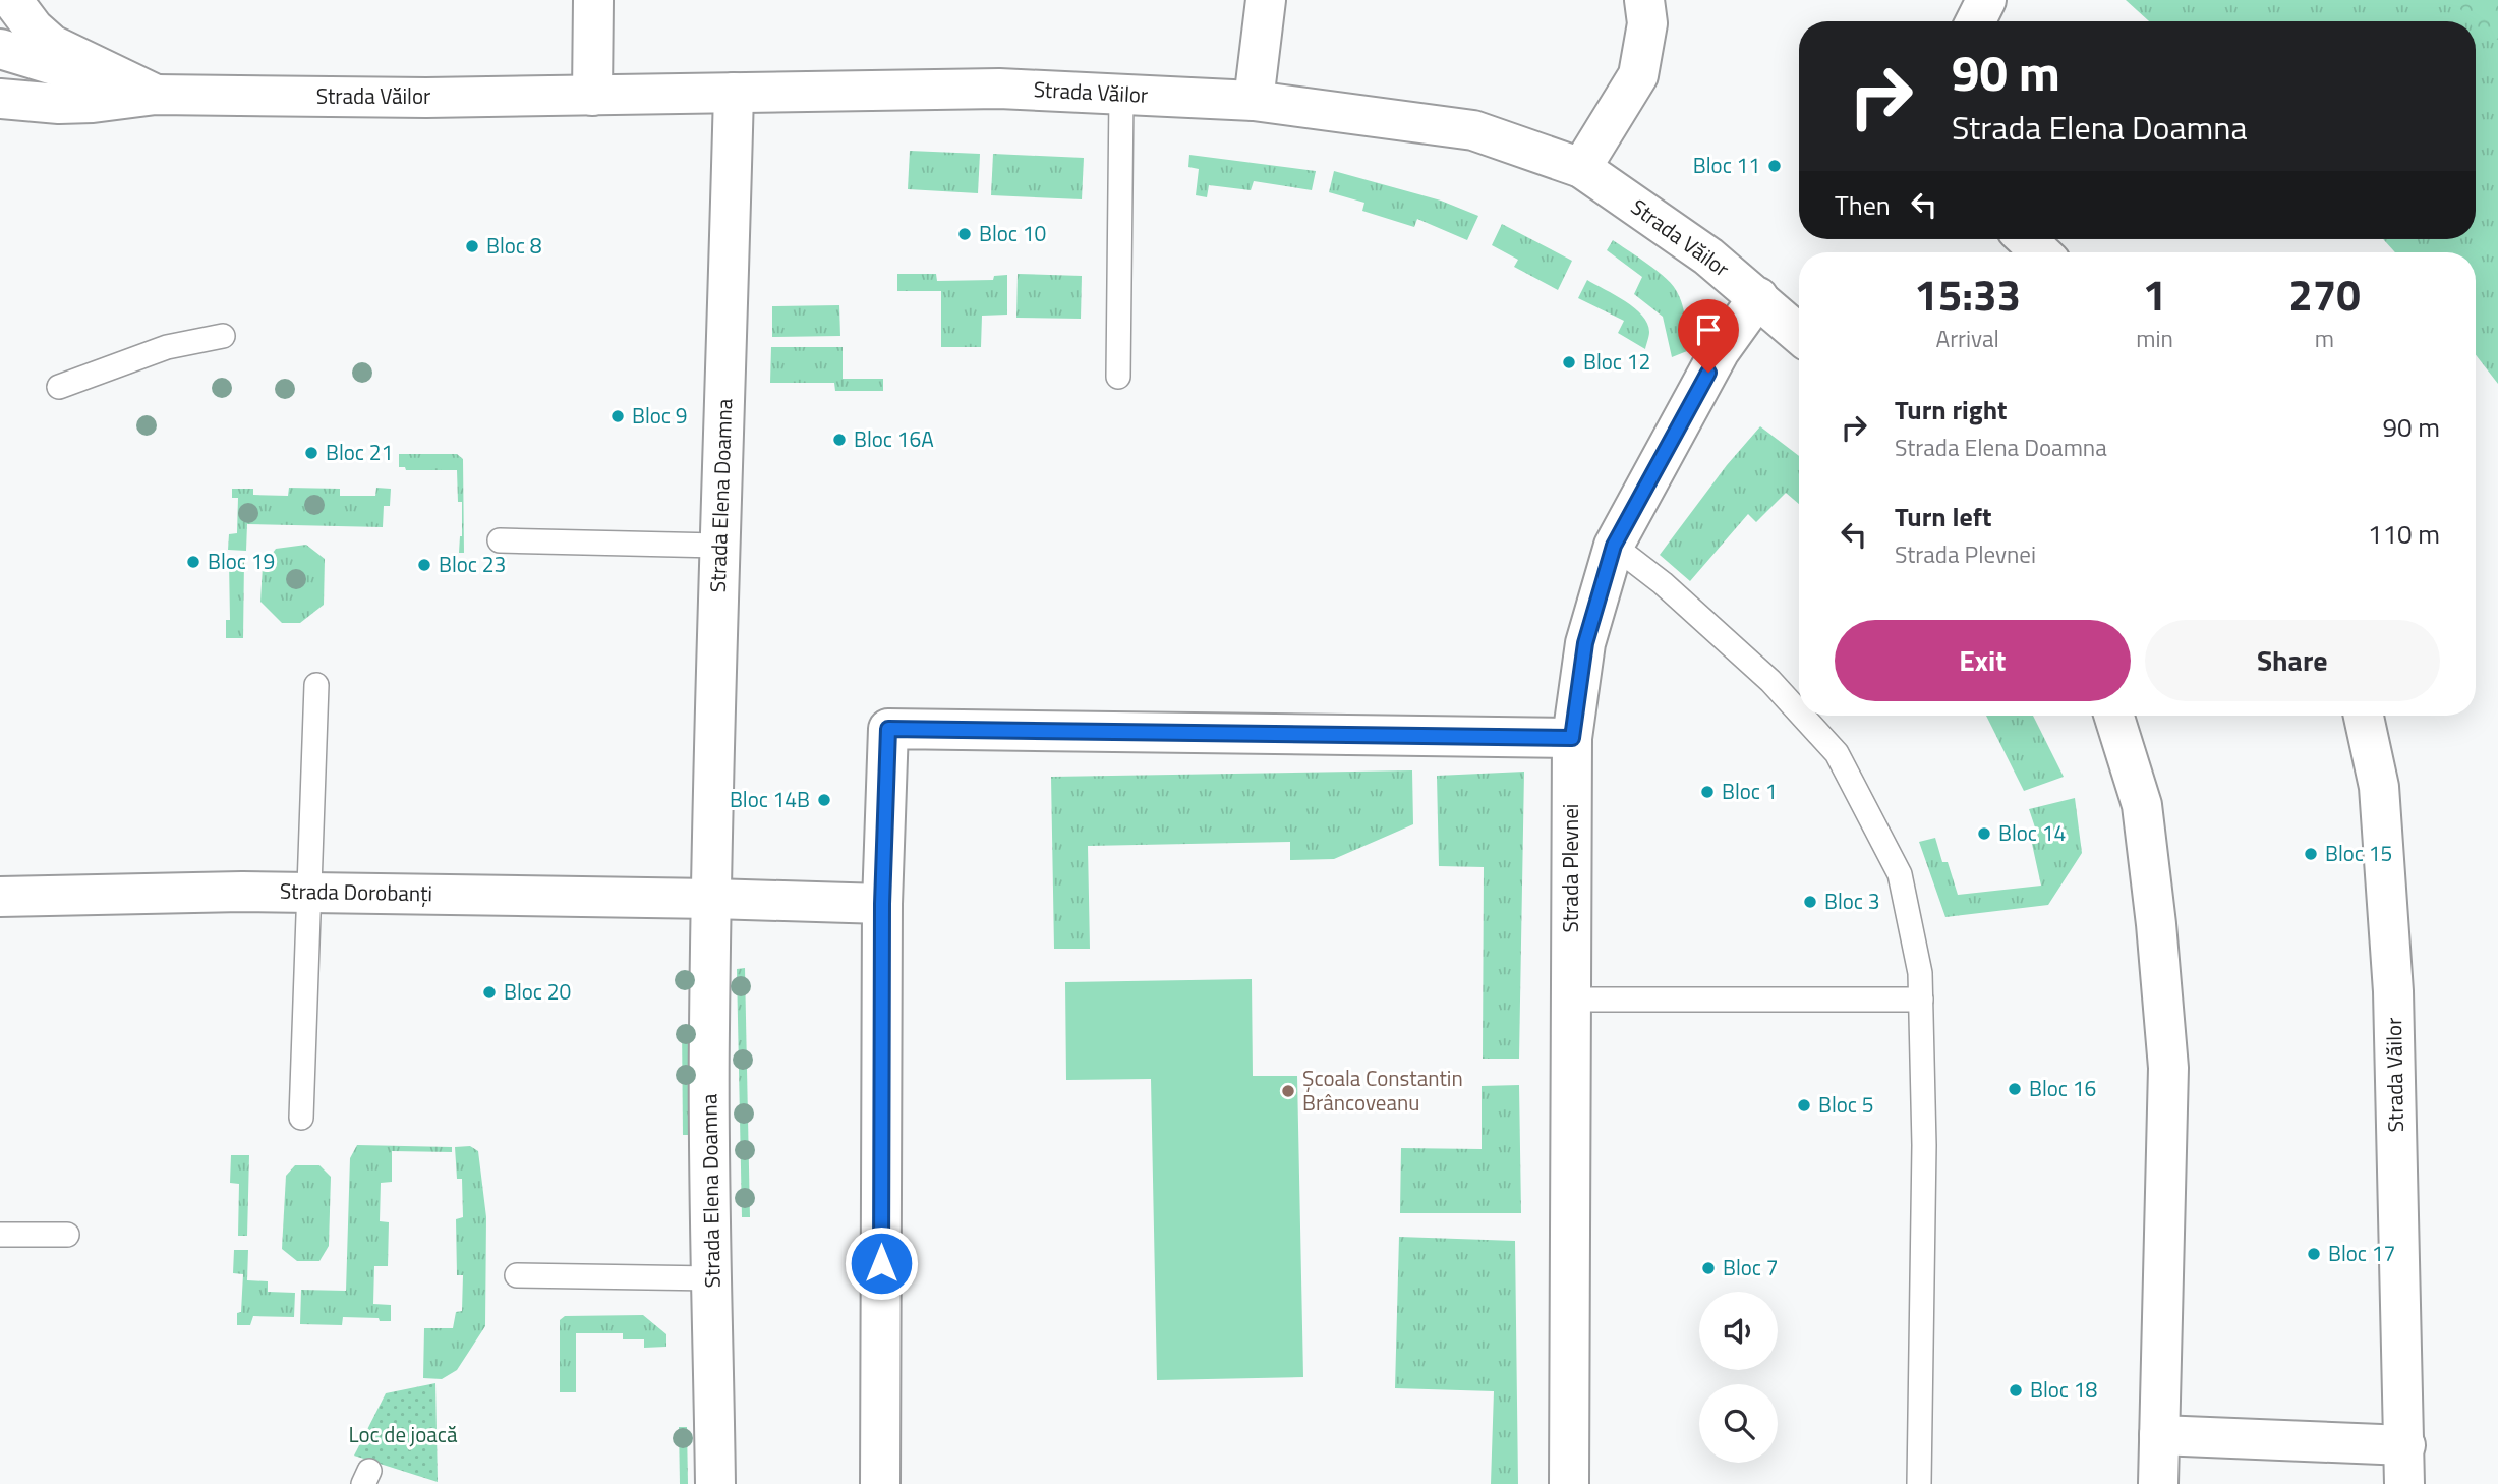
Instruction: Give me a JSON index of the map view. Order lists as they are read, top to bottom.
{
  "streets": {
    "street": [
      "Strada Văilor",
      "Strada Elena Doamna",
      "Strada Plevnei",
      "Strada Dorobanți"
    ]
  },
  "crossings": [
    ["Strada Văilor", "Strada Elena Doamna"],
    ["Strada Văilor", "Strada Plevnei"],
    ["Strada Elena Doamna", "Strada Dorobanți"]
  ],
  "parks": ["Loc de joacă"],
  "places": [
    "Bloc 11",
    "Bloc 10",
    "Bloc 8",
    "Bloc 12",
    "Bloc 9",
    "Bloc 16A",
    "Bloc 21",
    "Bloc 19",
    "Bloc 23",
    "Bloc 1",
    "Bloc 14B",
    "Bloc 14",
    "Bloc 15",
    "Bloc 3",
    "Bloc 20",
    "Bloc 16",
    "Școala Constantin Brâncoveanu",
    "Bloc 5",
    "Bloc 17",
    "Bloc 7",
    "Bloc 18"
  ],
  "page": {
    "turn": ["90 m", "Strada Elena Doamna"],
    "then": "Then",
    "eta": [
      "15:33",
      "Arrival",
      "1",
      "min",
      "270",
      "m"
    ],
    "list": [
      {
        "name": "Turn right",
        "note": "Strada Elena Doamna",
        "value": "90 m"
      },
      {
        "name": "Turn left",
        "note": "Strada Plevnei",
        "value": "110 m"
      }
    ],
    "buttons": ["Exit", "Share"]
  }
}
